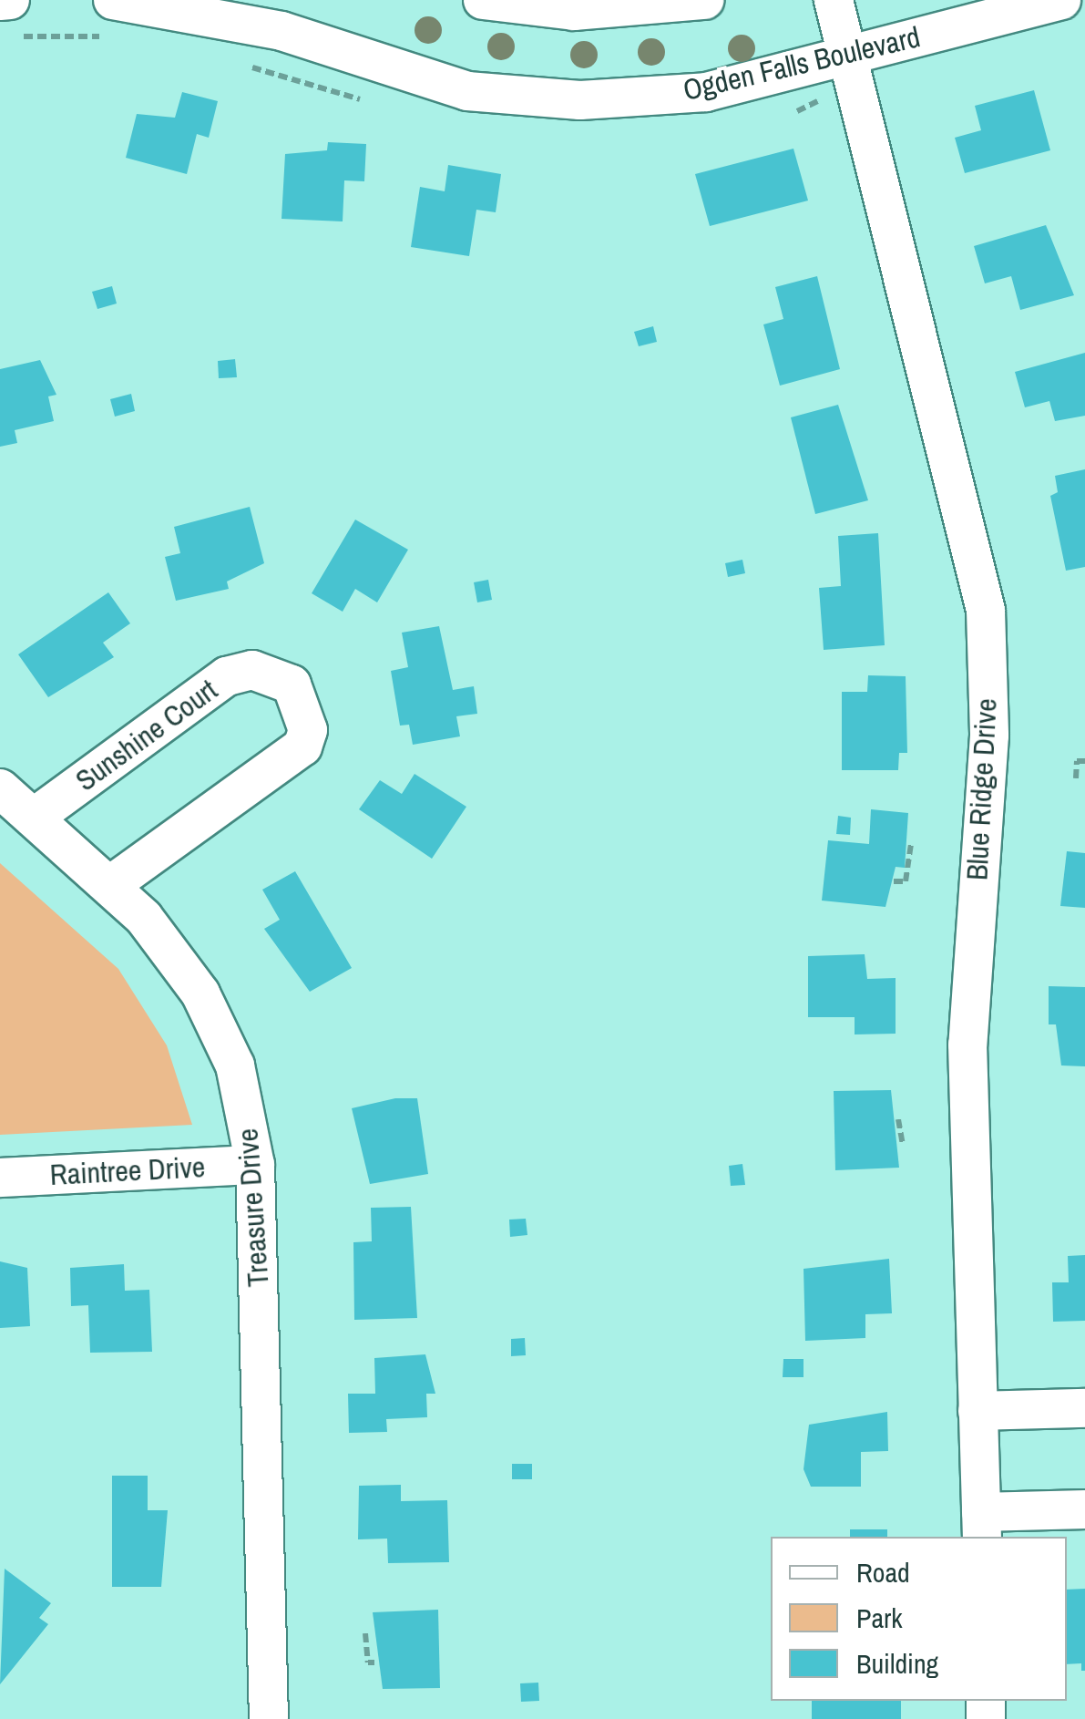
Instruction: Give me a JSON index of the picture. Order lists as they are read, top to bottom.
{
  "streets": {
    "street": [
      "Ogden Falls Boulevard",
      "Sunshine Court",
      "Blue Ridge Drive",
      "Raintree Drive",
      "Treasure Drive"
    ]
  },
  "crossings": [
    ["Ogden Falls Boulevard", "Blue Ridge Drive"],
    ["Sunshine Court", "Treasure Drive"],
    ["Raintree Drive", "Treasure Drive"]
  ],
  "legend": ["Road", "Park", "Building"]
}
